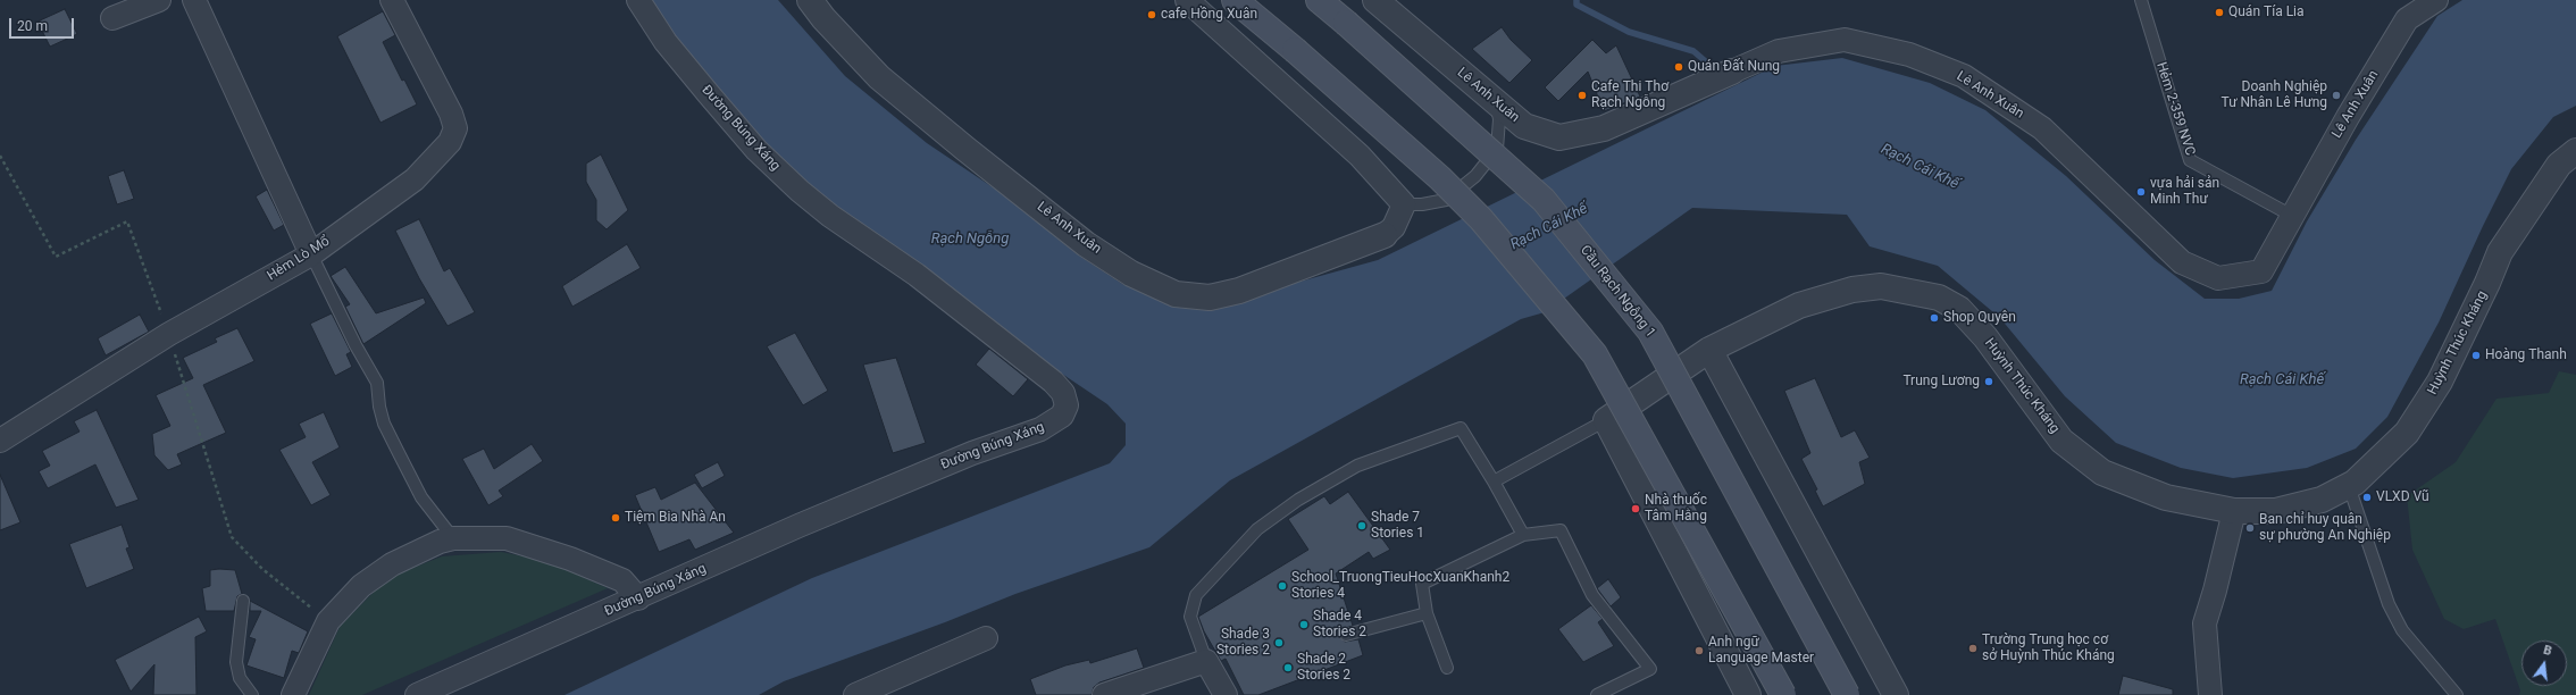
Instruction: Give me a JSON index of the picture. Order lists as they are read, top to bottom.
{
  "streets": {
    "main road": ["Cầu Rạch Ngỗng 1"],
    "street": [
      "Lê Anh Xuân",
      "Đường Búng Xáng",
      "Hẻm Lò Mổ",
      "Huỳnh Thúc Kháng"
    ],
    "lane": ["Hẻm 2-359 NVC"]
  },
  "crossings": [
    ["Lê Anh Xuân", "Hẻm 2-359 NVC"]
  ],
  "water": ["Rạch Cái Khế", "Rạch Ngỗng"],
  "places": [
    "Quán Tía Lia",
    "cafe Hồng Xuân",
    "Quán Đất Nung",
    "Cafe Thi Thơ Rạch Ngỗng",
    "Doanh Nghiệp Tư Nhân Lê Hưng",
    "vựa hải sản Minh Thư",
    "Shop Quyên",
    "Hoàng Thanh",
    "Trung Lương",
    "VLXD Vũ",
    "Nhà thuốc Tâm Hằng",
    "Tiệm Bia Nhà An",
    "Shade 7 Stories 1",
    "Ban chỉ huy quân sự phường An Nghiệp",
    "School_TruongTieuHocXuanKhanh2 Stories 4",
    "Shade 4 Stories 2",
    "Shade 3 Stories 2",
    "Trường Trung học cơ sở Huỳnh Thúc Kháng",
    "Anh ngữ Language Master",
    "Shade 2 Stories 2"
  ],
  "scale_bar": "20 m",
  "north": "top"
}
